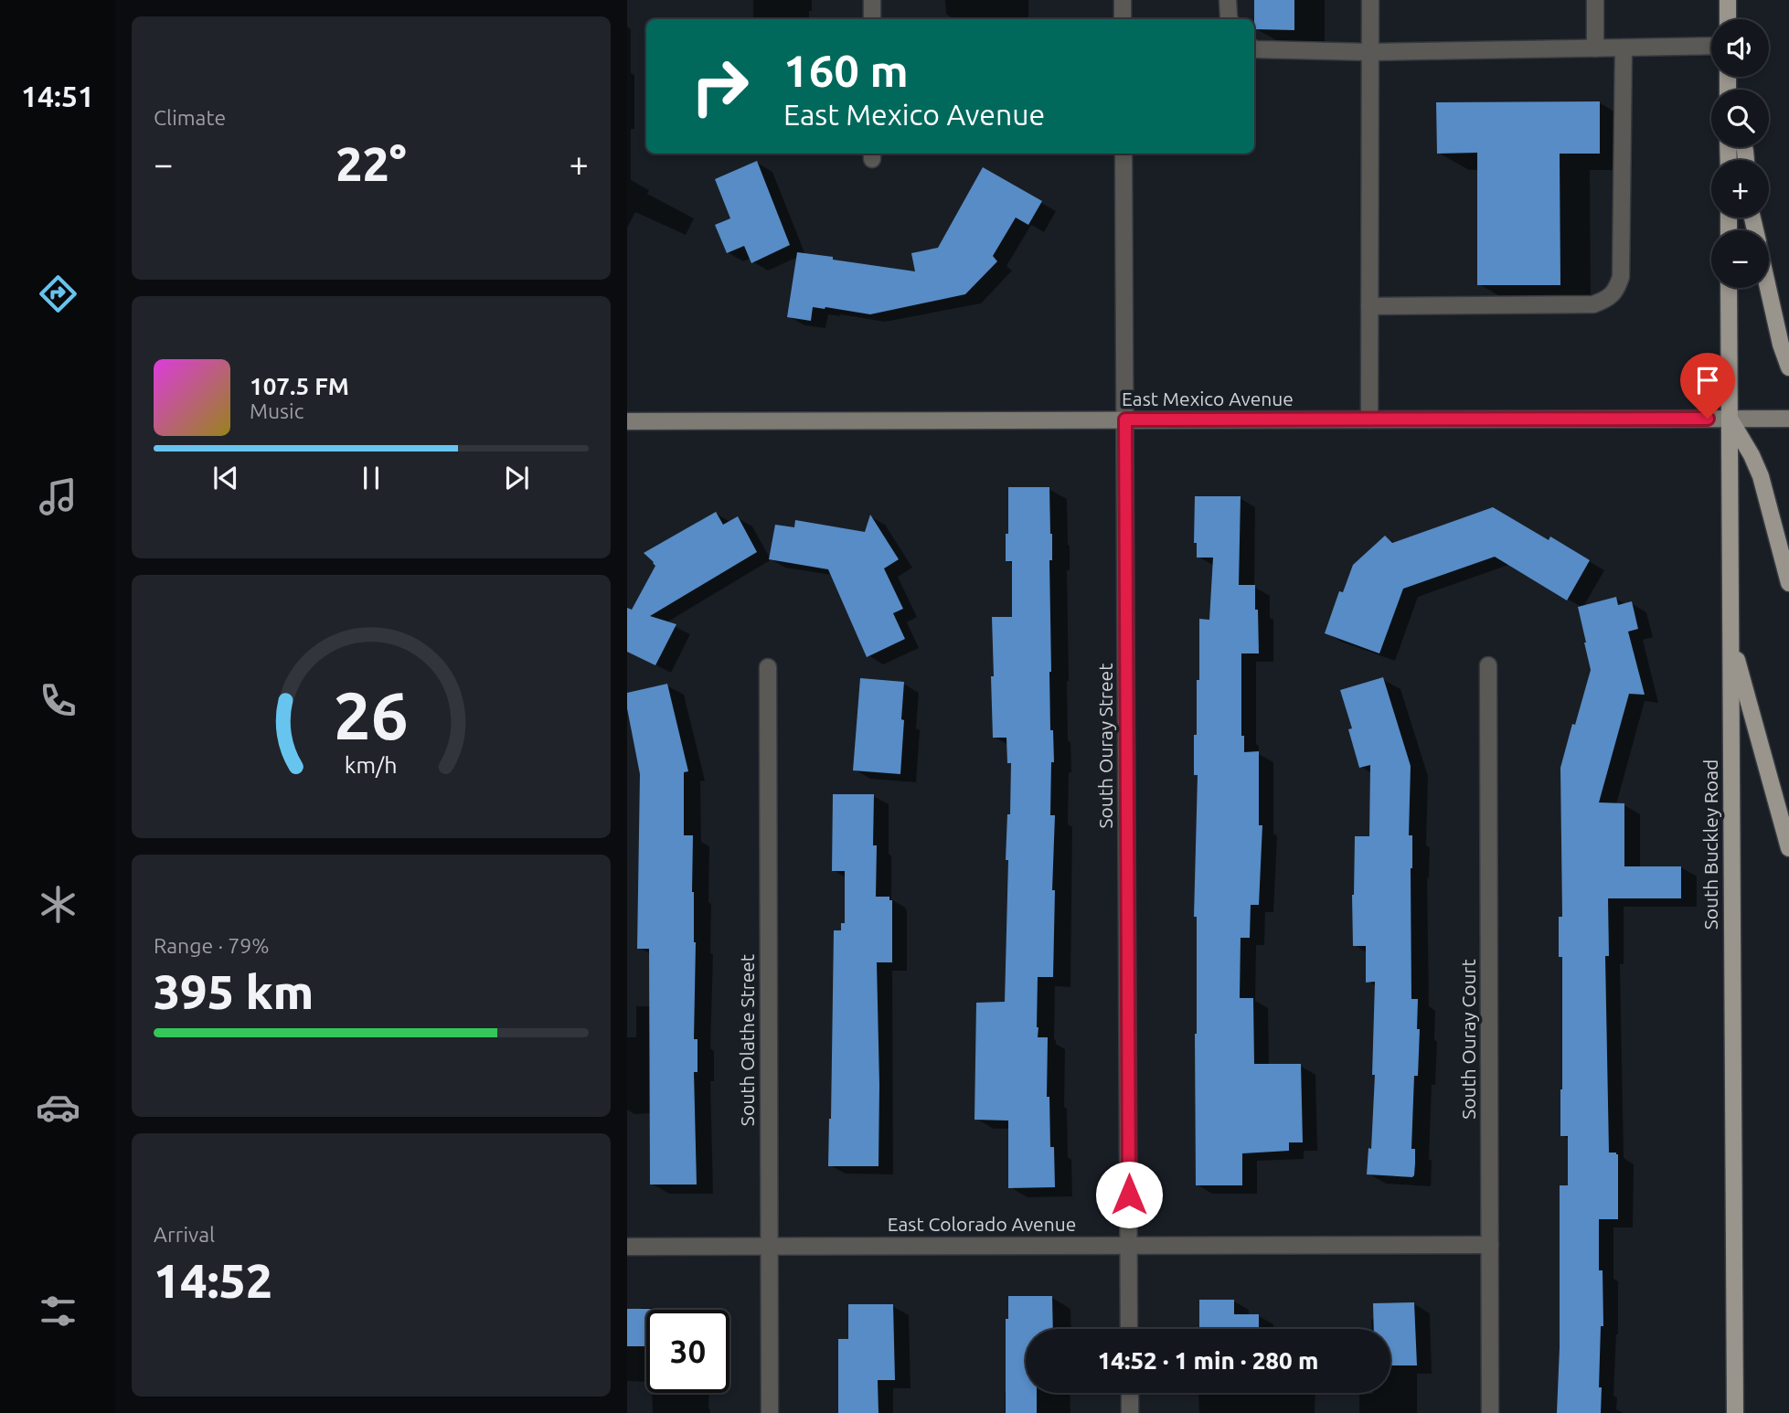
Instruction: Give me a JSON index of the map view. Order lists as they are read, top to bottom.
{
  "streets": {
    "main road": ["South Buckley Road"],
    "street": [
      "East Mexico Avenue",
      "South Ouray Street",
      "South Ouray Court",
      "South Olathe Street",
      "East Colorado Avenue"
    ]
  },
  "crossings": [
    ["East Mexico Avenue", "South Ouray Street"],
    ["East Mexico Avenue", "South Buckley Road"],
    ["South Ouray Street", "East Colorado Avenue"],
    ["South Ouray Court", "East Colorado Avenue"],
    ["South Olathe Street", "East Colorado Avenue"]
  ],
  "page": {
    "tabs": "14:51",
    "tile": [
      "Climate",
      ["Range · 79%", "395 km"],
      ["Arrival", "14:52"]
    ],
    "map_buttons": ["+", "−"],
    "turn": ["160 m", "East Mexico Avenue"],
    "heat": ["−", "22°", "+"],
    "song": ["107.5 FM", "Music"],
    "limit": "30",
    "trip": "14:52 · 1 min · 280 m",
    "gauge": ["26", "km/h"]
  }
}
